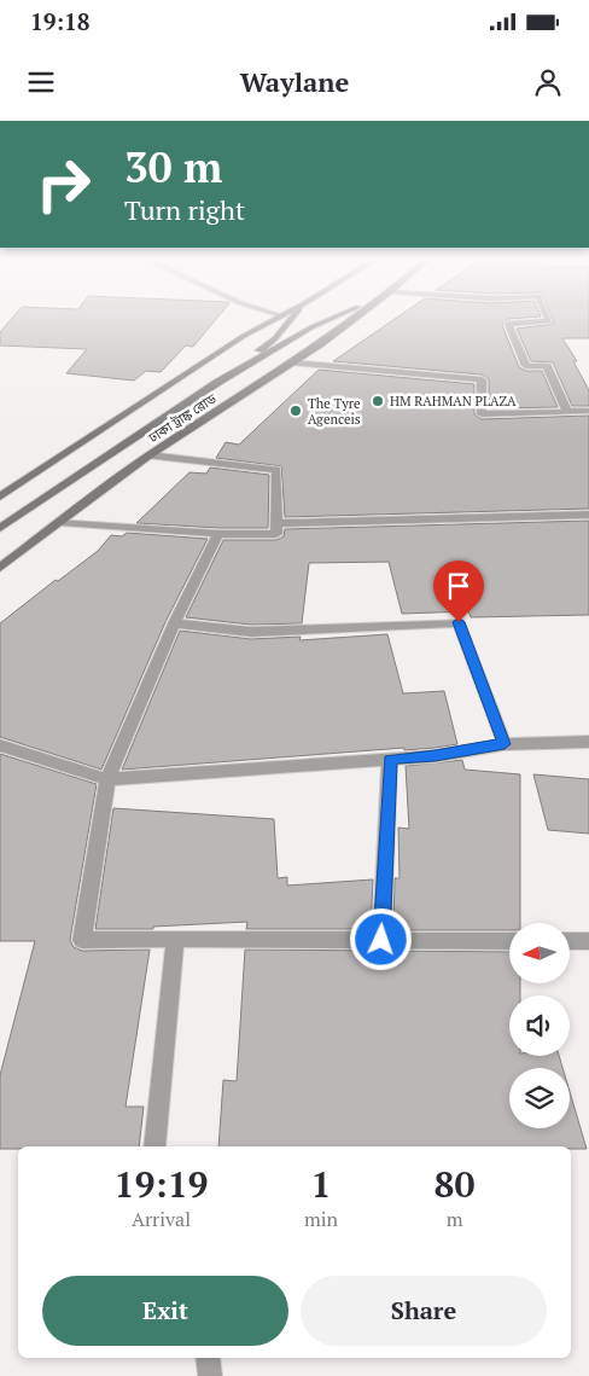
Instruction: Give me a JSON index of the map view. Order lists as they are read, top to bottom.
{
  "streets": {
    "main road": ["ঢাকা ট্রাঙ্ক রোড"]
  },
  "places": ["HM RAHMAN PLAZA", "The Tyre Agenceis"],
  "north": "left",
  "page": {
    "status": "19:18",
    "header": "Waylane",
    "turn": ["30 m", "Turn right"],
    "eta": [
      "19:19",
      "Arrival",
      "1",
      "min",
      "80",
      "m"
    ],
    "buttons": ["Exit", "Share"]
  }
}
